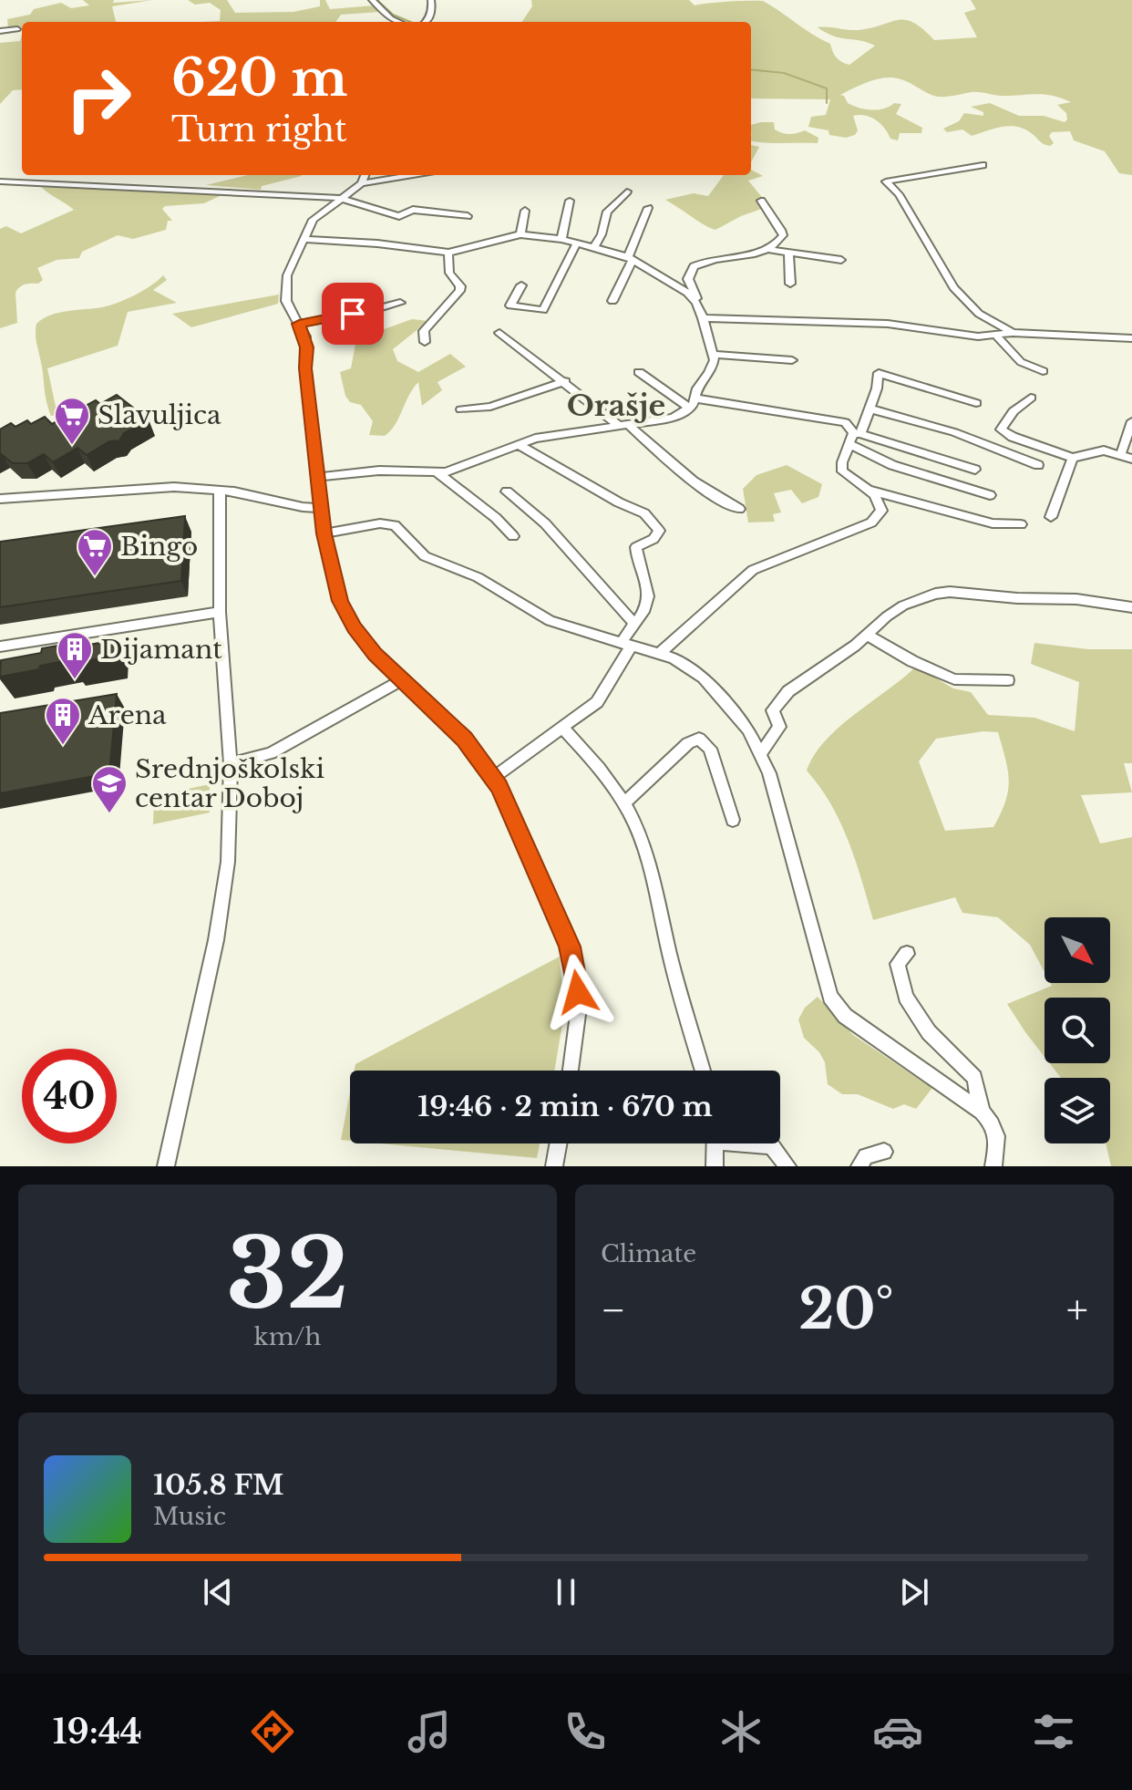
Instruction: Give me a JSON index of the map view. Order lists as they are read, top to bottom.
{
  "districts": ["Orašje"],
  "places": {
    "supermarket": ["Slavuljica", "Bingo"],
    "building": ["Dijamant", "Arena"],
    "school or university": ["Srednjoškolski centar Doboj"]
  },
  "north": "bottom right",
  "page": {
    "turn": ["620 m", "Turn right"],
    "limit": "40",
    "trip": "19:46 · 2 min · 670 m",
    "tile": [
      ["32", "km/h"],
      "Climate"
    ],
    "heat": ["−", "20°", "+"],
    "song": ["105.8 FM", "Music"],
    "tabs": "19:44"
  }
}
